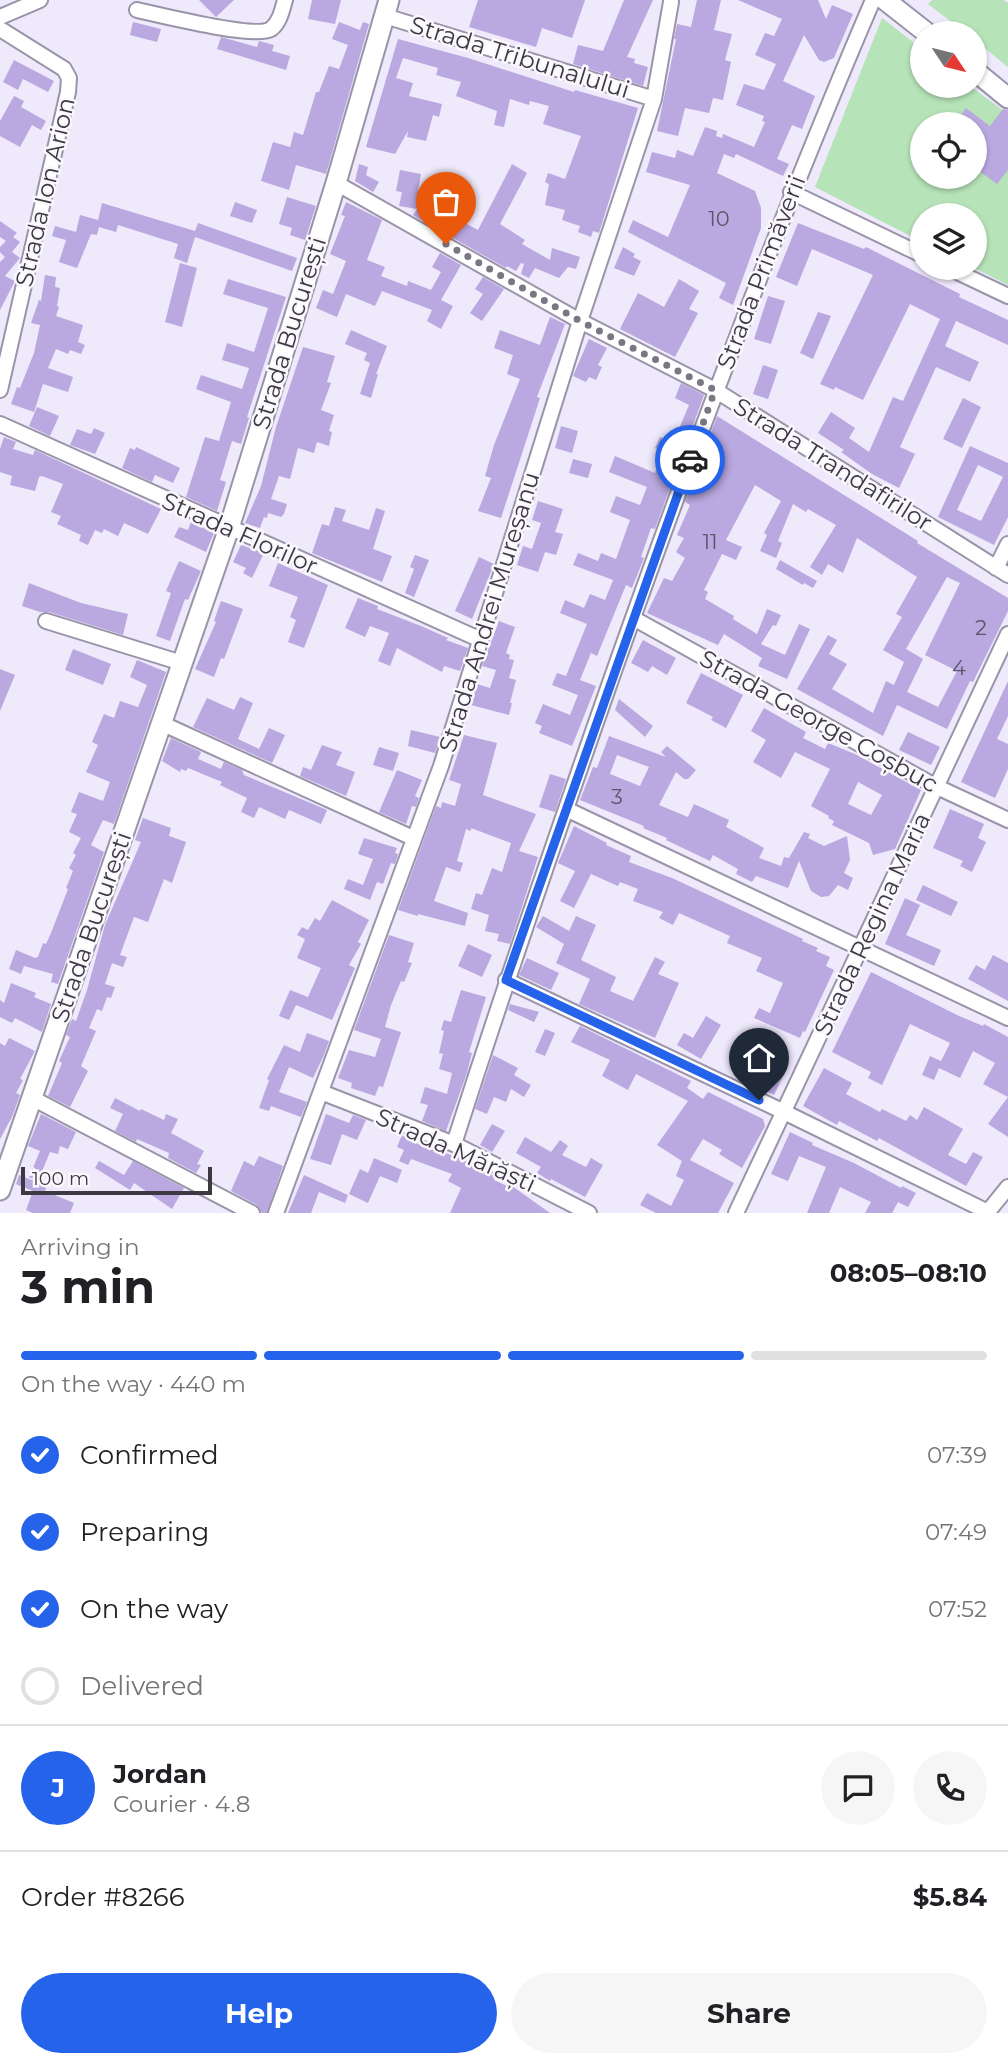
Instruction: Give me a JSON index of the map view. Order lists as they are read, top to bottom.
{
  "streets": {
    "main road": ["Strada București"],
    "street": [
      "Strada Tribunalului",
      "Strada Ion Arion",
      "Strada Primăverii",
      "Strada Trandafirilor",
      "Strada Florilor",
      "Strada Andrei Mureșanu",
      "Strada George Coșbuc",
      "Strada Regina Maria",
      "Strada Mărăști"
    ]
  },
  "crossings": [
    ["Strada Tribunalului", "Strada București"],
    ["Strada Tribunalului", "Strada Andrei Mureșanu"],
    ["Strada Primăverii", "Strada Trandafirilor"],
    ["Strada Primăverii", "Strada George Coșbuc"],
    ["Strada Primăverii", "Strada Mărăști"],
    ["Strada București", "Strada Trandafirilor"],
    ["Strada București", "Strada Florilor"],
    ["Strada Trandafirilor", "Strada Andrei Mureșanu"],
    ["Strada Florilor", "Strada Andrei Mureșanu"],
    ["Strada Andrei Mureșanu", "Strada Mărăști"],
    ["Strada George Coșbuc", "Strada Regina Maria"]
  ],
  "house_numbers": [
    "10",
    "11",
    "2",
    "4",
    "3"
  ],
  "scale_bar": "100 m",
  "north": "bottom right",
  "page": {
    "scale": "100 m",
    "heading": ["3 min", "Arriving in", "08:05–08:10"],
    "panel": [
      "Jordan",
      "Courier · 4.8",
      "Order #8266",
      "$5.84"
    ],
    "bar": "On the way · 440 m",
    "list": [
      ["Confirmed", "07:39"],
      ["Preparing", "07:49"],
      ["On the way", "07:52"],
      "Delivered"
    ],
    "round": "J",
    "buttons": ["Help", "Share"]
  }
}
